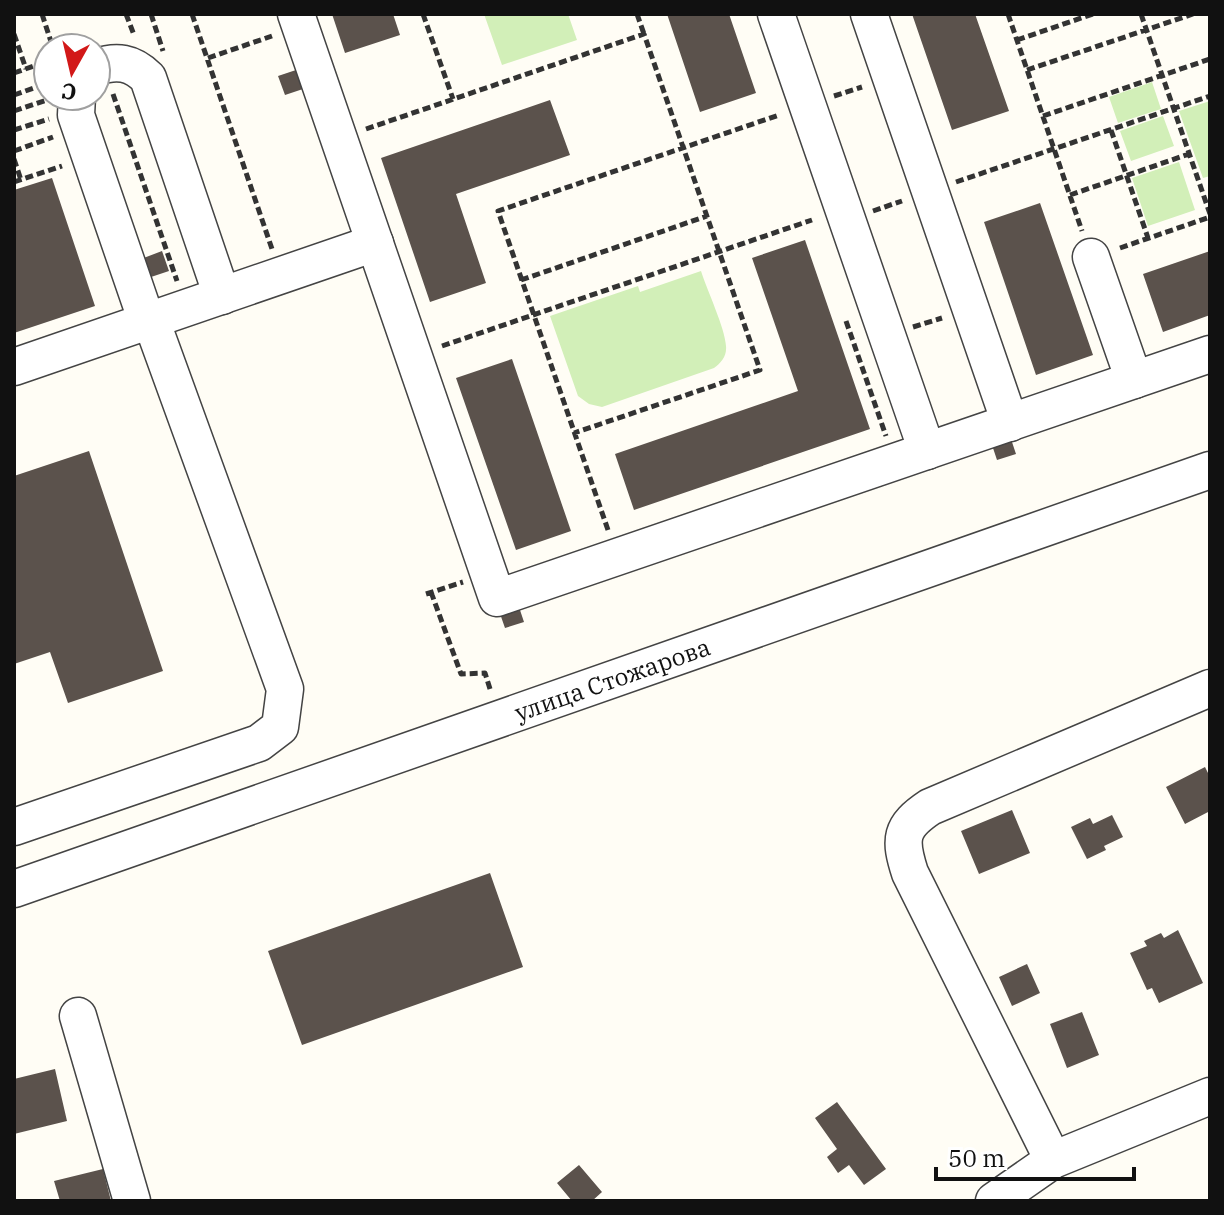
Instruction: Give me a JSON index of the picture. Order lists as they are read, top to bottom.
{
  "streets": {
    "street": ["улица Стожарова"]
  },
  "scale_bar": "50 m",
  "north": "bottom"
}
